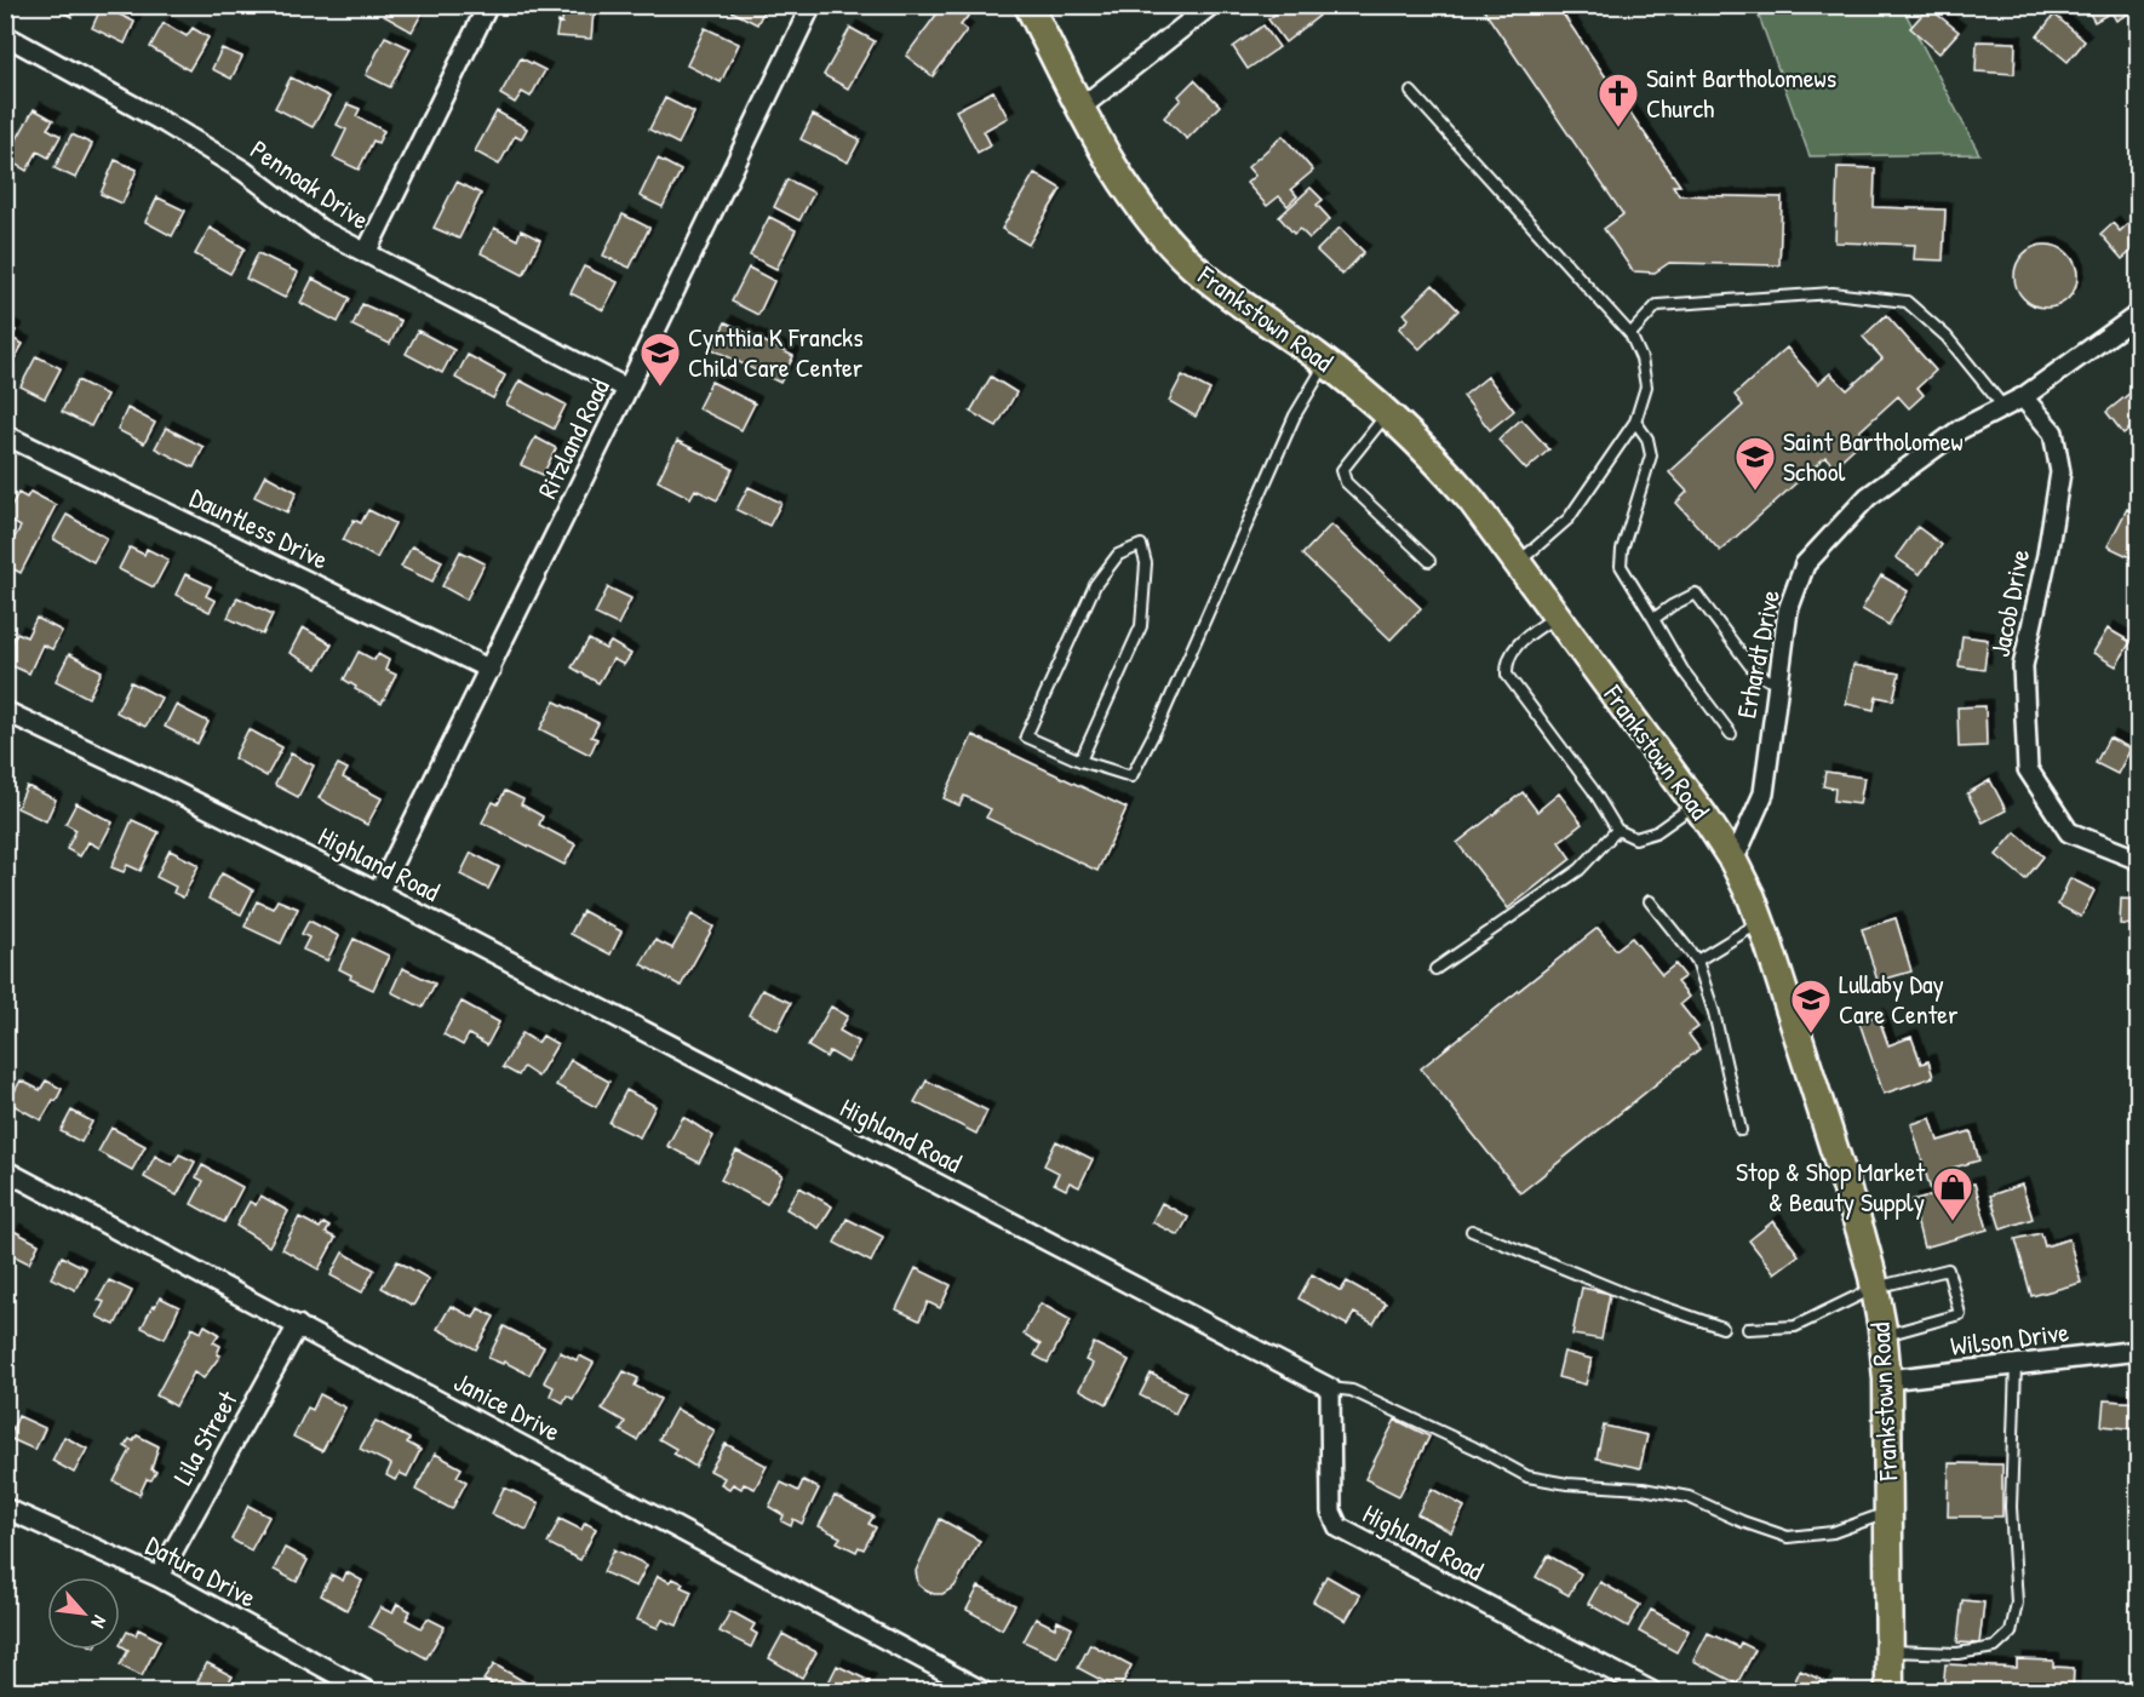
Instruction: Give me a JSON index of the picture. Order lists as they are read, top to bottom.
{
  "streets": {
    "main road": ["Frankstown Road"],
    "street": [
      "Pennoak Drive",
      "Ritzland Road",
      "Dauntless Drive",
      "Jacob Drive",
      "Erhardt Drive",
      "Highland Road",
      "Wilson Drive",
      "Janice Drive",
      "Lila Street",
      "Datura Drive"
    ]
  },
  "crossings": [
    ["Pennoak Drive", "Ritzland Road"],
    ["Frankstown Road", "Erhardt Drive"],
    ["Frankstown Road", "Wilson Drive"],
    ["Ritzland Road", "Dauntless Drive"],
    ["Ritzland Road", "Highland Road"],
    ["Jacob Drive", "Erhardt Drive"],
    ["Janice Drive", "Lila Street"],
    ["Lila Street", "Datura Drive"]
  ],
  "places": {
    "church": ["Saint Bartholomews Church"],
    "school or university": ["Cynthia K Francks Child Care Center", "Saint Bartholomew School", "Lullaby Day Care Center"],
    "shop": ["Stop & Shop Market & Beauty Supply"]
  },
  "north": "bottom right"
}
